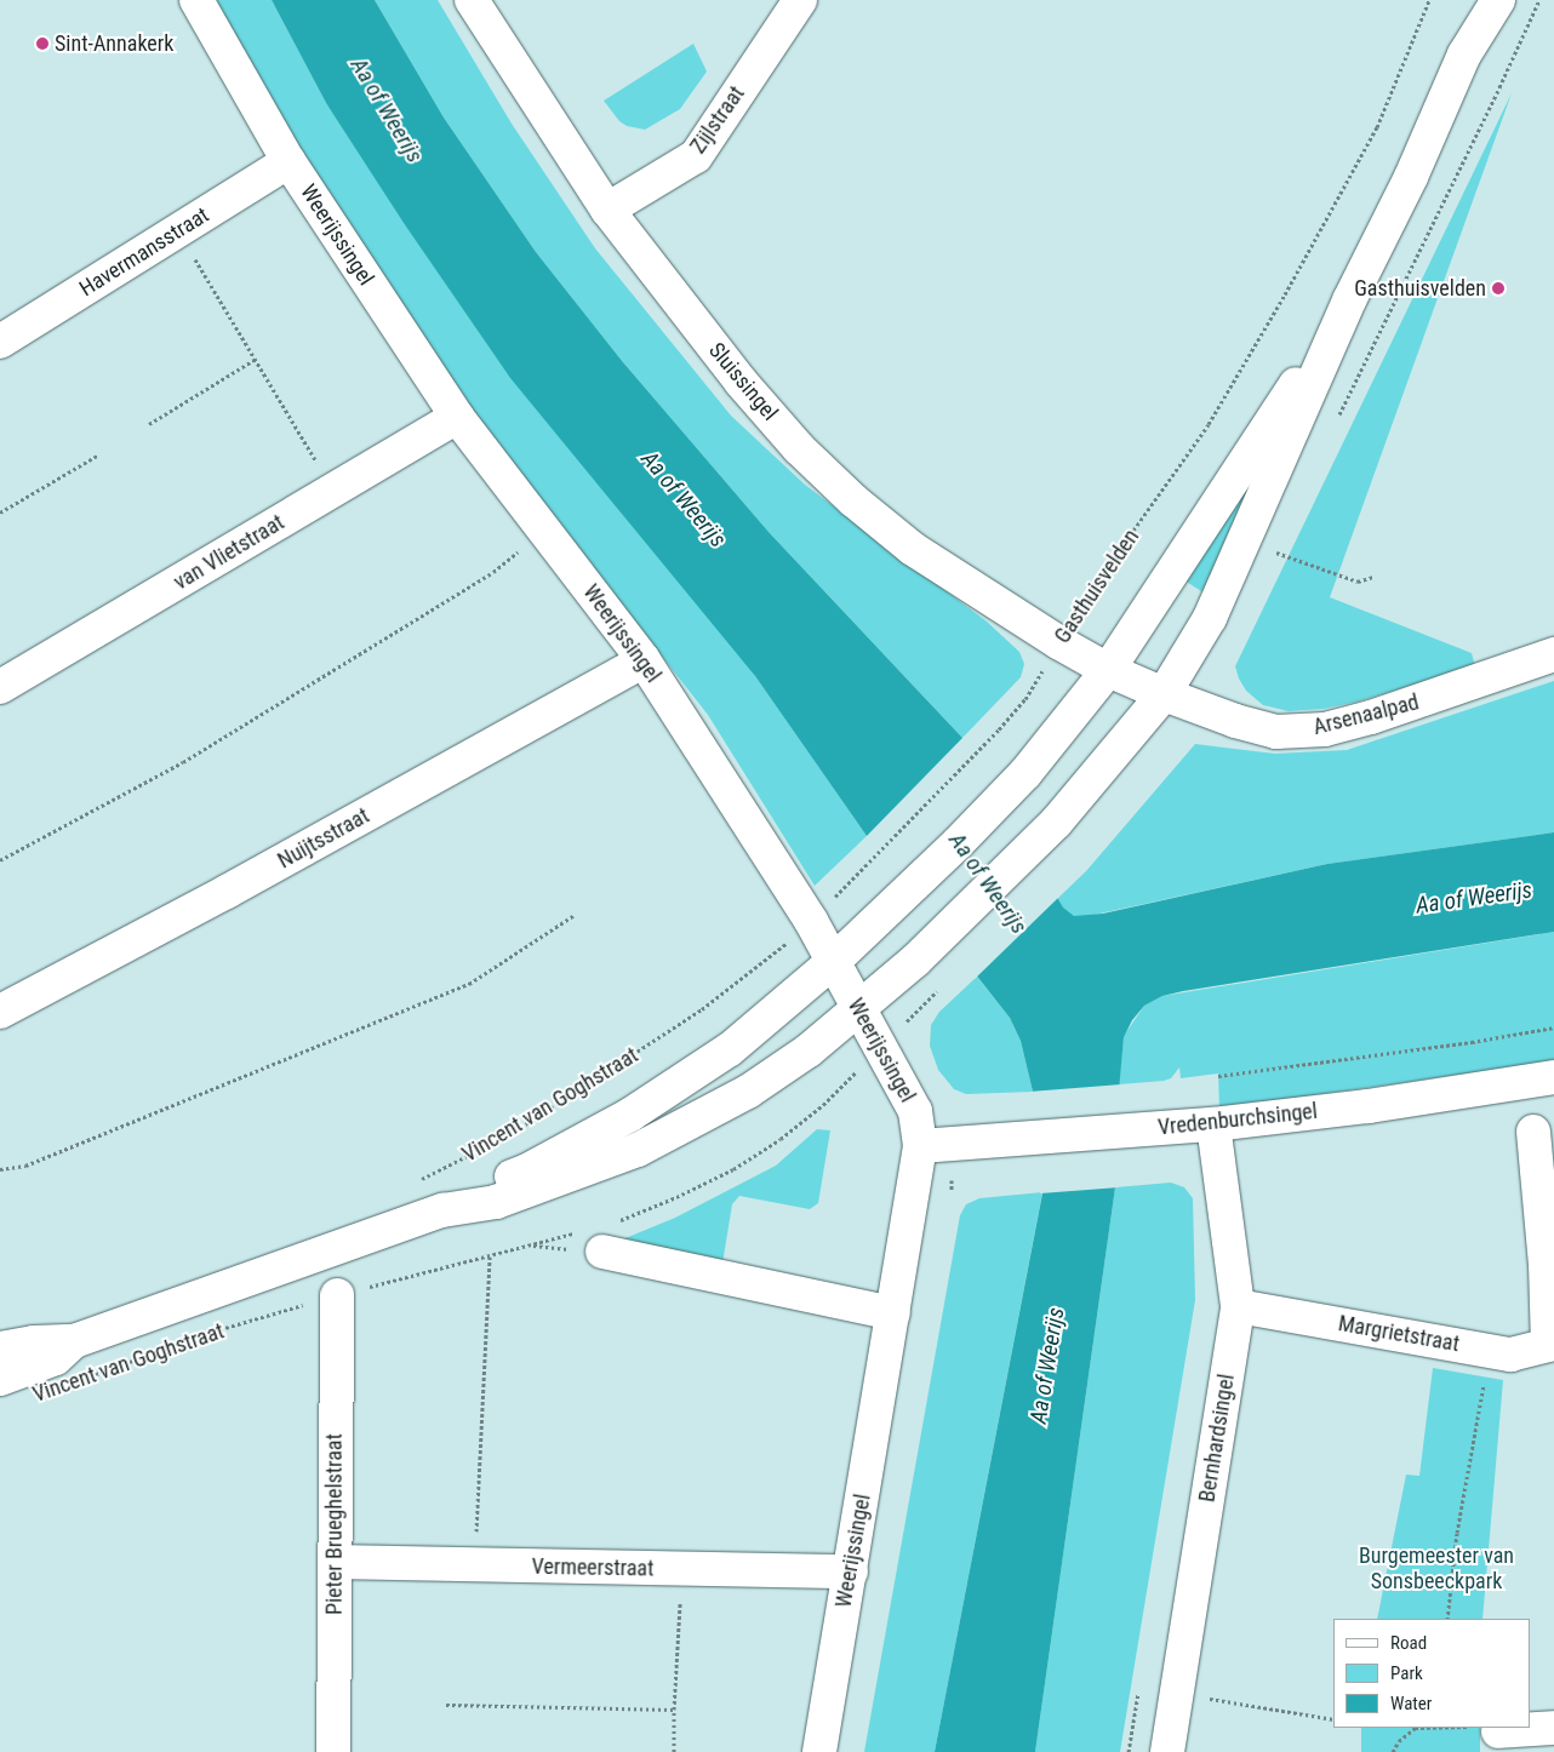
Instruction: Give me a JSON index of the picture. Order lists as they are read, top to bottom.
{
  "streets": {
    "street": [
      "Zijlstraat",
      "Weerijssingel",
      "Havermansstraat",
      "Sluissingel",
      "van Vlietstraat",
      "Arsenaalpad",
      "Nuijtsstraat",
      "Vincent van Goghstraat",
      "Vredenburchsingel",
      "Margrietstraat",
      "Bernhardsingel",
      "Pieter Brueghelstraat",
      "Vermeerstraat"
    ],
    "path": ["Gasthuisvelden"]
  },
  "crossings": [
    ["Zijlstraat", "Sluissingel"],
    ["Weerijssingel", "Havermansstraat"],
    ["Weerijssingel", "van Vlietstraat"],
    ["Weerijssingel", "Nuijtsstraat"],
    ["Weerijssingel", "Vincent van Goghstraat"],
    ["Weerijssingel", "Vredenburchsingel"],
    ["Weerijssingel", "Vermeerstraat"],
    ["Sluissingel", "Gasthuisvelden"],
    ["Sluissingel", "Arsenaalpad"],
    ["Sluissingel", "Vincent van Goghstraat"],
    ["Gasthuisvelden", "Vincent van Goghstraat"],
    ["Arsenaalpad", "Vincent van Goghstraat"],
    ["Vincent van Goghstraat", "Pieter Brueghelstraat"],
    ["Vredenburchsingel", "Bernhardsingel"],
    ["Margrietstraat", "Bernhardsingel"],
    ["Pieter Brueghelstraat", "Vermeerstraat"]
  ],
  "water": ["Aa of Weerijs"],
  "parks": ["Burgemeester van Sonsbeeckpark"],
  "places": ["Sint-Annakerk", "Gasthuisvelden"],
  "legend": ["Road", "Park", "Water"]
}
